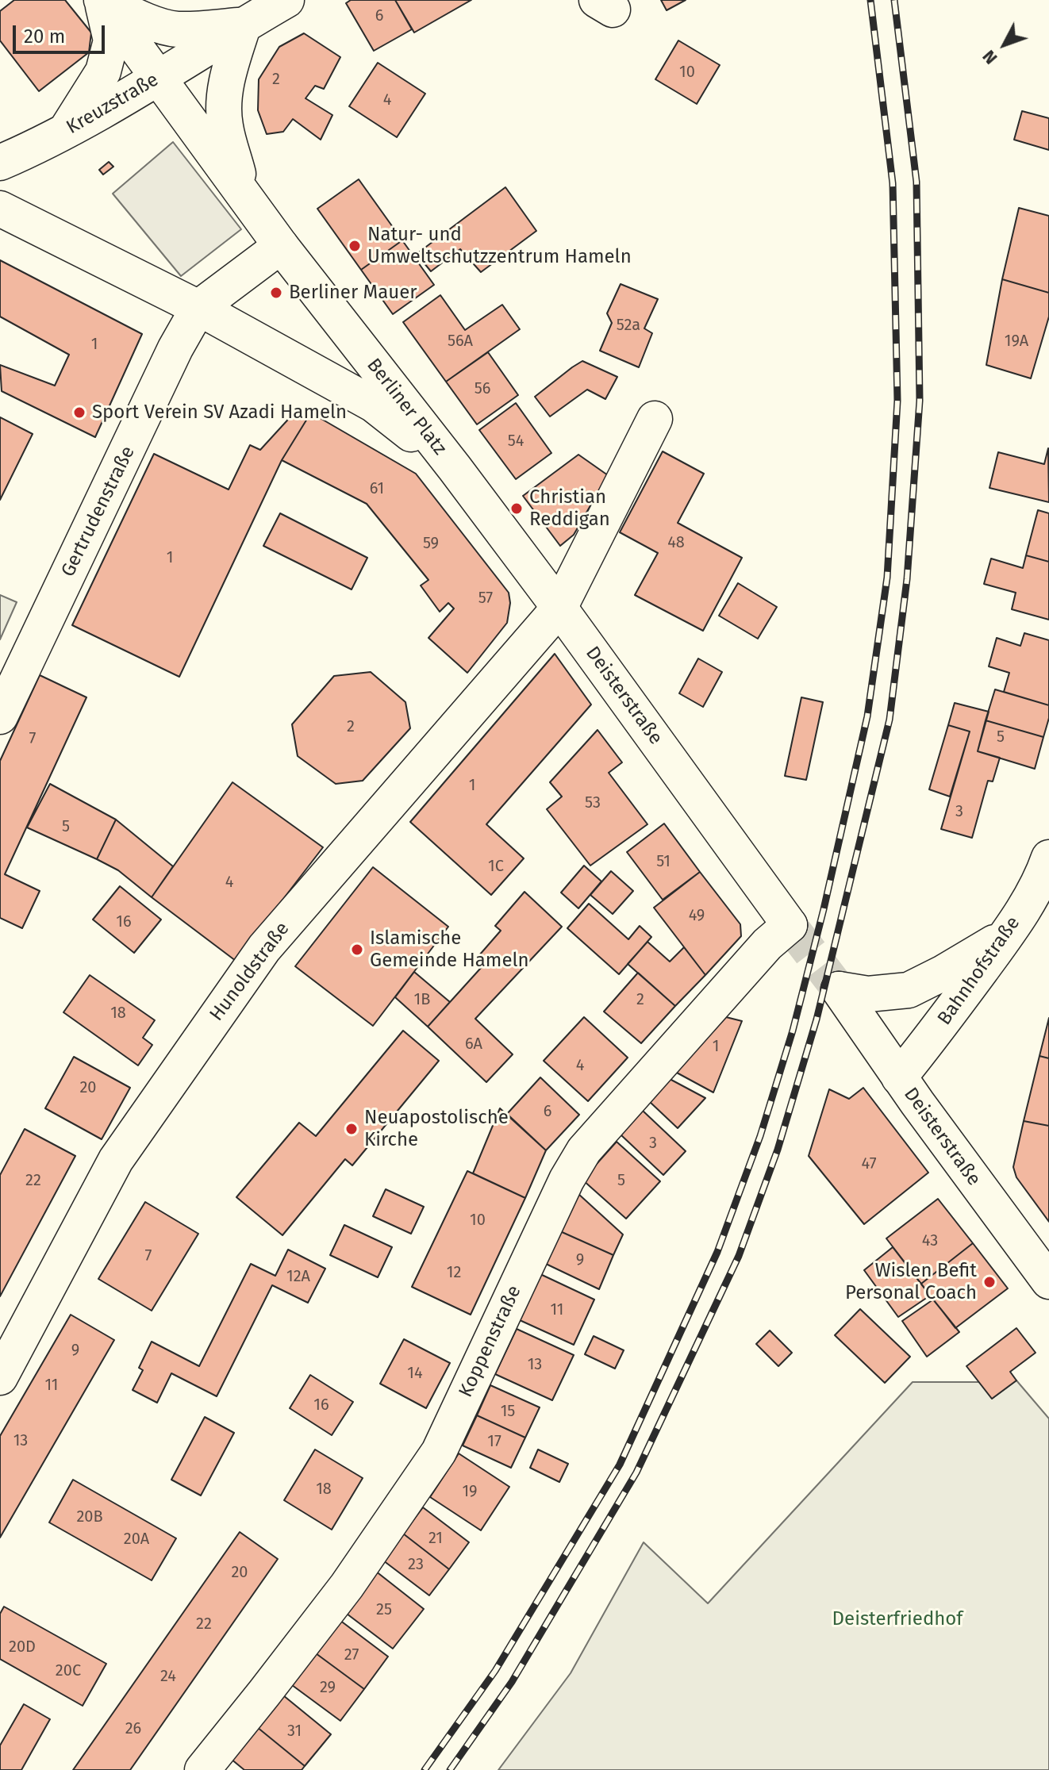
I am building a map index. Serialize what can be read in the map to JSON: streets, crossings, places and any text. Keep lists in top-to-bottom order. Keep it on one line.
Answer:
{"streets":{"street":["Kreuzstraße","Berliner Platz","Gertrudenstraße","Deisterstraße","Bahnhofstraße","Hunoldstraße","Koppenstraße"]},"crossings":[["Kreuzstraße","Berliner Platz"],["Berliner Platz","Gertrudenstraße"],["Berliner Platz","Deisterstraße"],["Deisterstraße","Bahnhofstraße"],["Deisterstraße","Hunoldstraße"],["Deisterstraße","Koppenstraße"]],"parks":["Deisterfriedhof"],"places":["Natur- und Umweltschutzzentrum Hameln","Berliner Mauer","Sport Verein SV Azadi Hameln","Christian Reddigan","Islamische Gemeinde Hameln","Neuapostolische Kirche","Wislen Befit Personal Coach"],"house_numbers":["6","10","2","4","52a","56A","19A","1","56","54","61","48","59","1","57","2","5","7","1","53","3","5","51","1C","4","49","16","1B","2","18","6A","1","4","20","6","3","47","22","5","10","43","7","9","12","12A","11","9","13","14","11","16","15","13","17","18","19","20B","21","20A","23","20","25","22","20D","27","20C","24","29","26","31"],"scale_bar":"20 m","north":"bottom left"}
